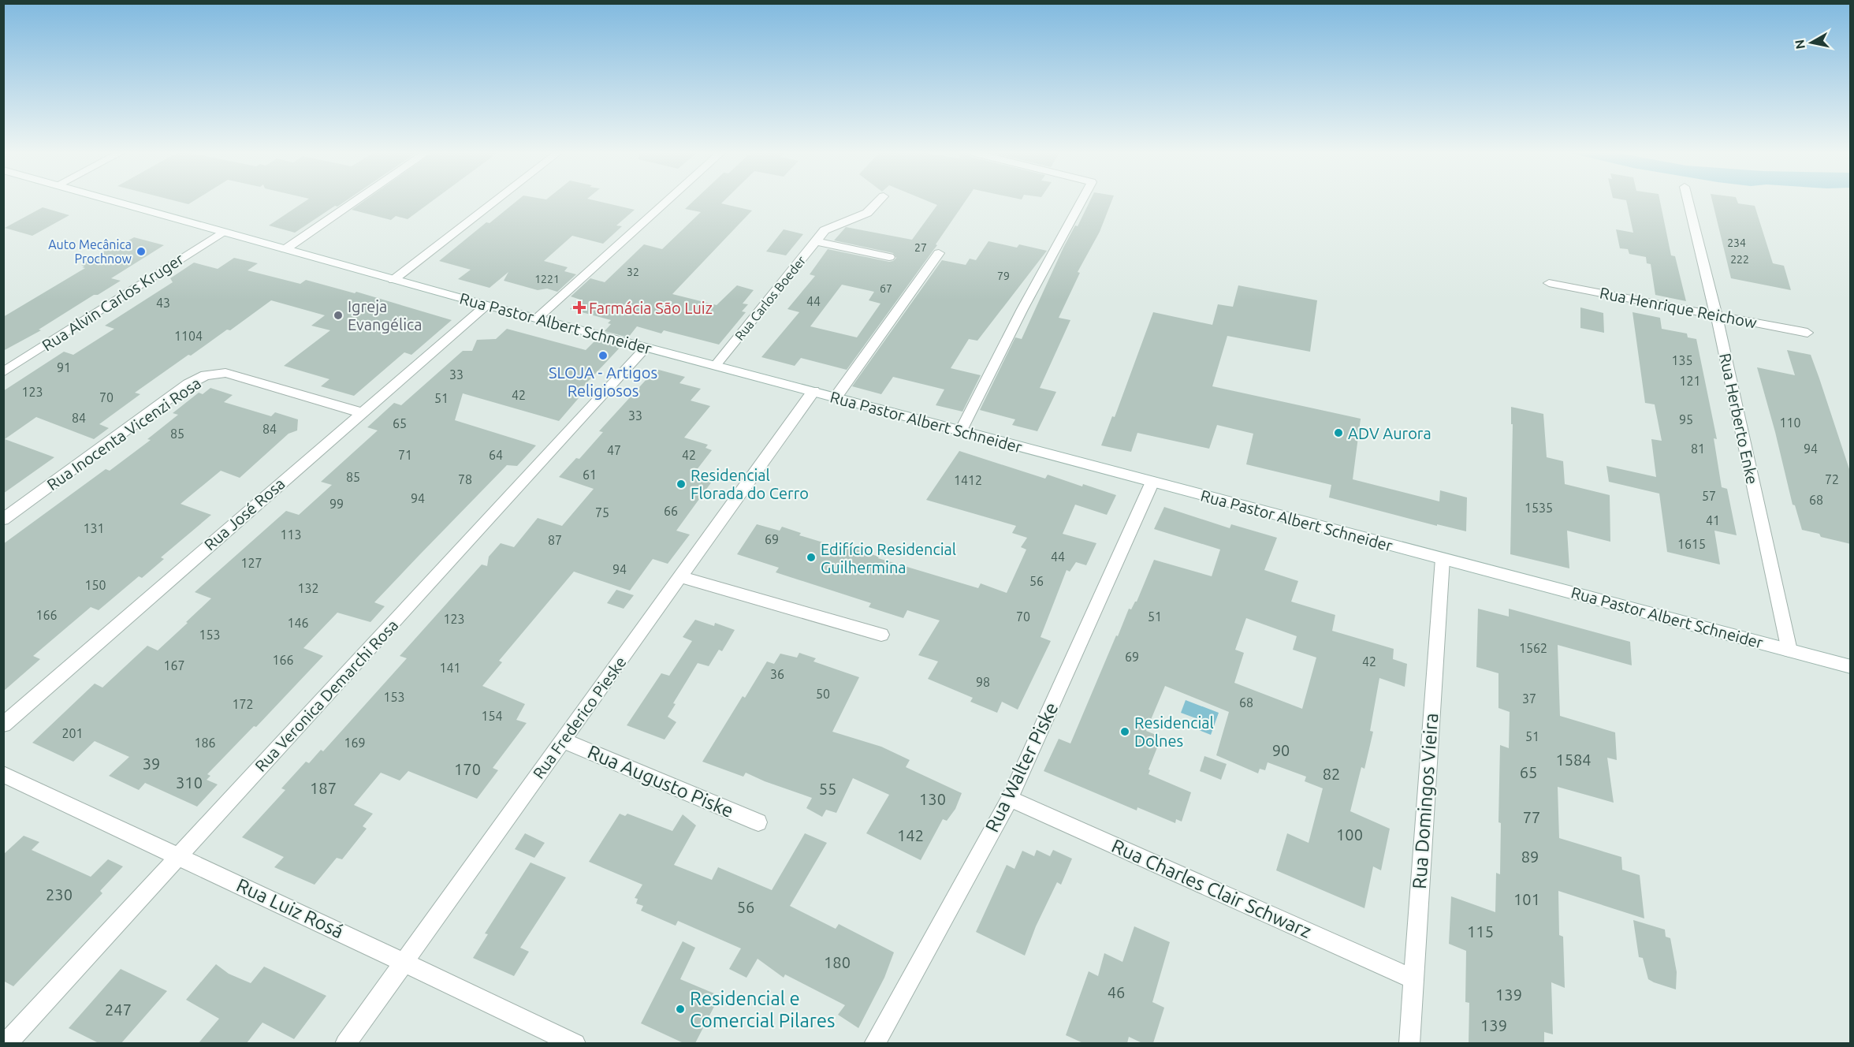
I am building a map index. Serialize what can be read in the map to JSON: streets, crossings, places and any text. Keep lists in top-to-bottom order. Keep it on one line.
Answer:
{"streets":{"street":["Rua Carlos Boeder","Rua Alvin Carlos Kruger","Rua Henrique Reichow","Rua Pastor Albert Schneider","Rua Herberto Enke","Rua Inocenta Vicenzi Rosa","Rua José Rosa","Rua Veronica Demarchi Rosa","Rua Frederico Pieske","Rua Walter Piske","Rua Augusto Piske","Rua Domingos Vieira","Rua Charles Clair Schwarz","Rua Luiz Rosá"]},"crossings":[["Rua Carlos Boeder","Rua Pastor Albert Schneider"],["Rua Alvin Carlos Kruger","Rua Pastor Albert Schneider"],["Rua Henrique Reichow","Rua Herberto Enke"],["Rua Pastor Albert Schneider","Rua Herberto Enke"],["Rua Pastor Albert Schneider","Rua José Rosa"],["Rua Pastor Albert Schneider","Rua Veronica Demarchi Rosa"],["Rua Pastor Albert Schneider","Rua Frederico Pieske"],["Rua Pastor Albert Schneider","Rua Walter Piske"],["Rua Pastor Albert Schneider","Rua Domingos Vieira"],["Rua Inocenta Vicenzi Rosa","Rua José Rosa"],["Rua Veronica Demarchi Rosa","Rua Luiz Rosá"],["Rua Frederico Pieske","Rua Augusto Piske"],["Rua Frederico Pieske","Rua Luiz Rosá"],["Rua Walter Piske","Rua Charles Clair Schwarz"],["Rua Domingos Vieira","Rua Charles Clair Schwarz"]],"places":{"other":["Auto Mecânica Prochnow","Igreja Evangélica","SLOJA - Artigos Religiosos","ADV Aurora","Residencial Florada do Cerro","Edifício Residencial Guilhermina","Residencial Dolnes","Residencial e Comercial Pilares"],"health":["Farmácia São Luiz"]},"house_numbers":["234","27","222","32","79","1221","67","44","43","1104","135","91","33","121","123","42","70","51","33","84","95","110","65","84","85","81","94","47","71","64","42","61","85","78","72","1412","57","94","68","99","1535","66","75","41","131","113","69","87","1615","44","127","94","56","150","132","166","70","51","123","146","153","1562","69","166","42","167","141","36","98","50","153","37","68","172","154","201","51","186","169","90","1584","39","170","65","82","310","187","55","130","77","100","142","89","230","101","56","115","180","46","139","247","139"],"north":"left"}
